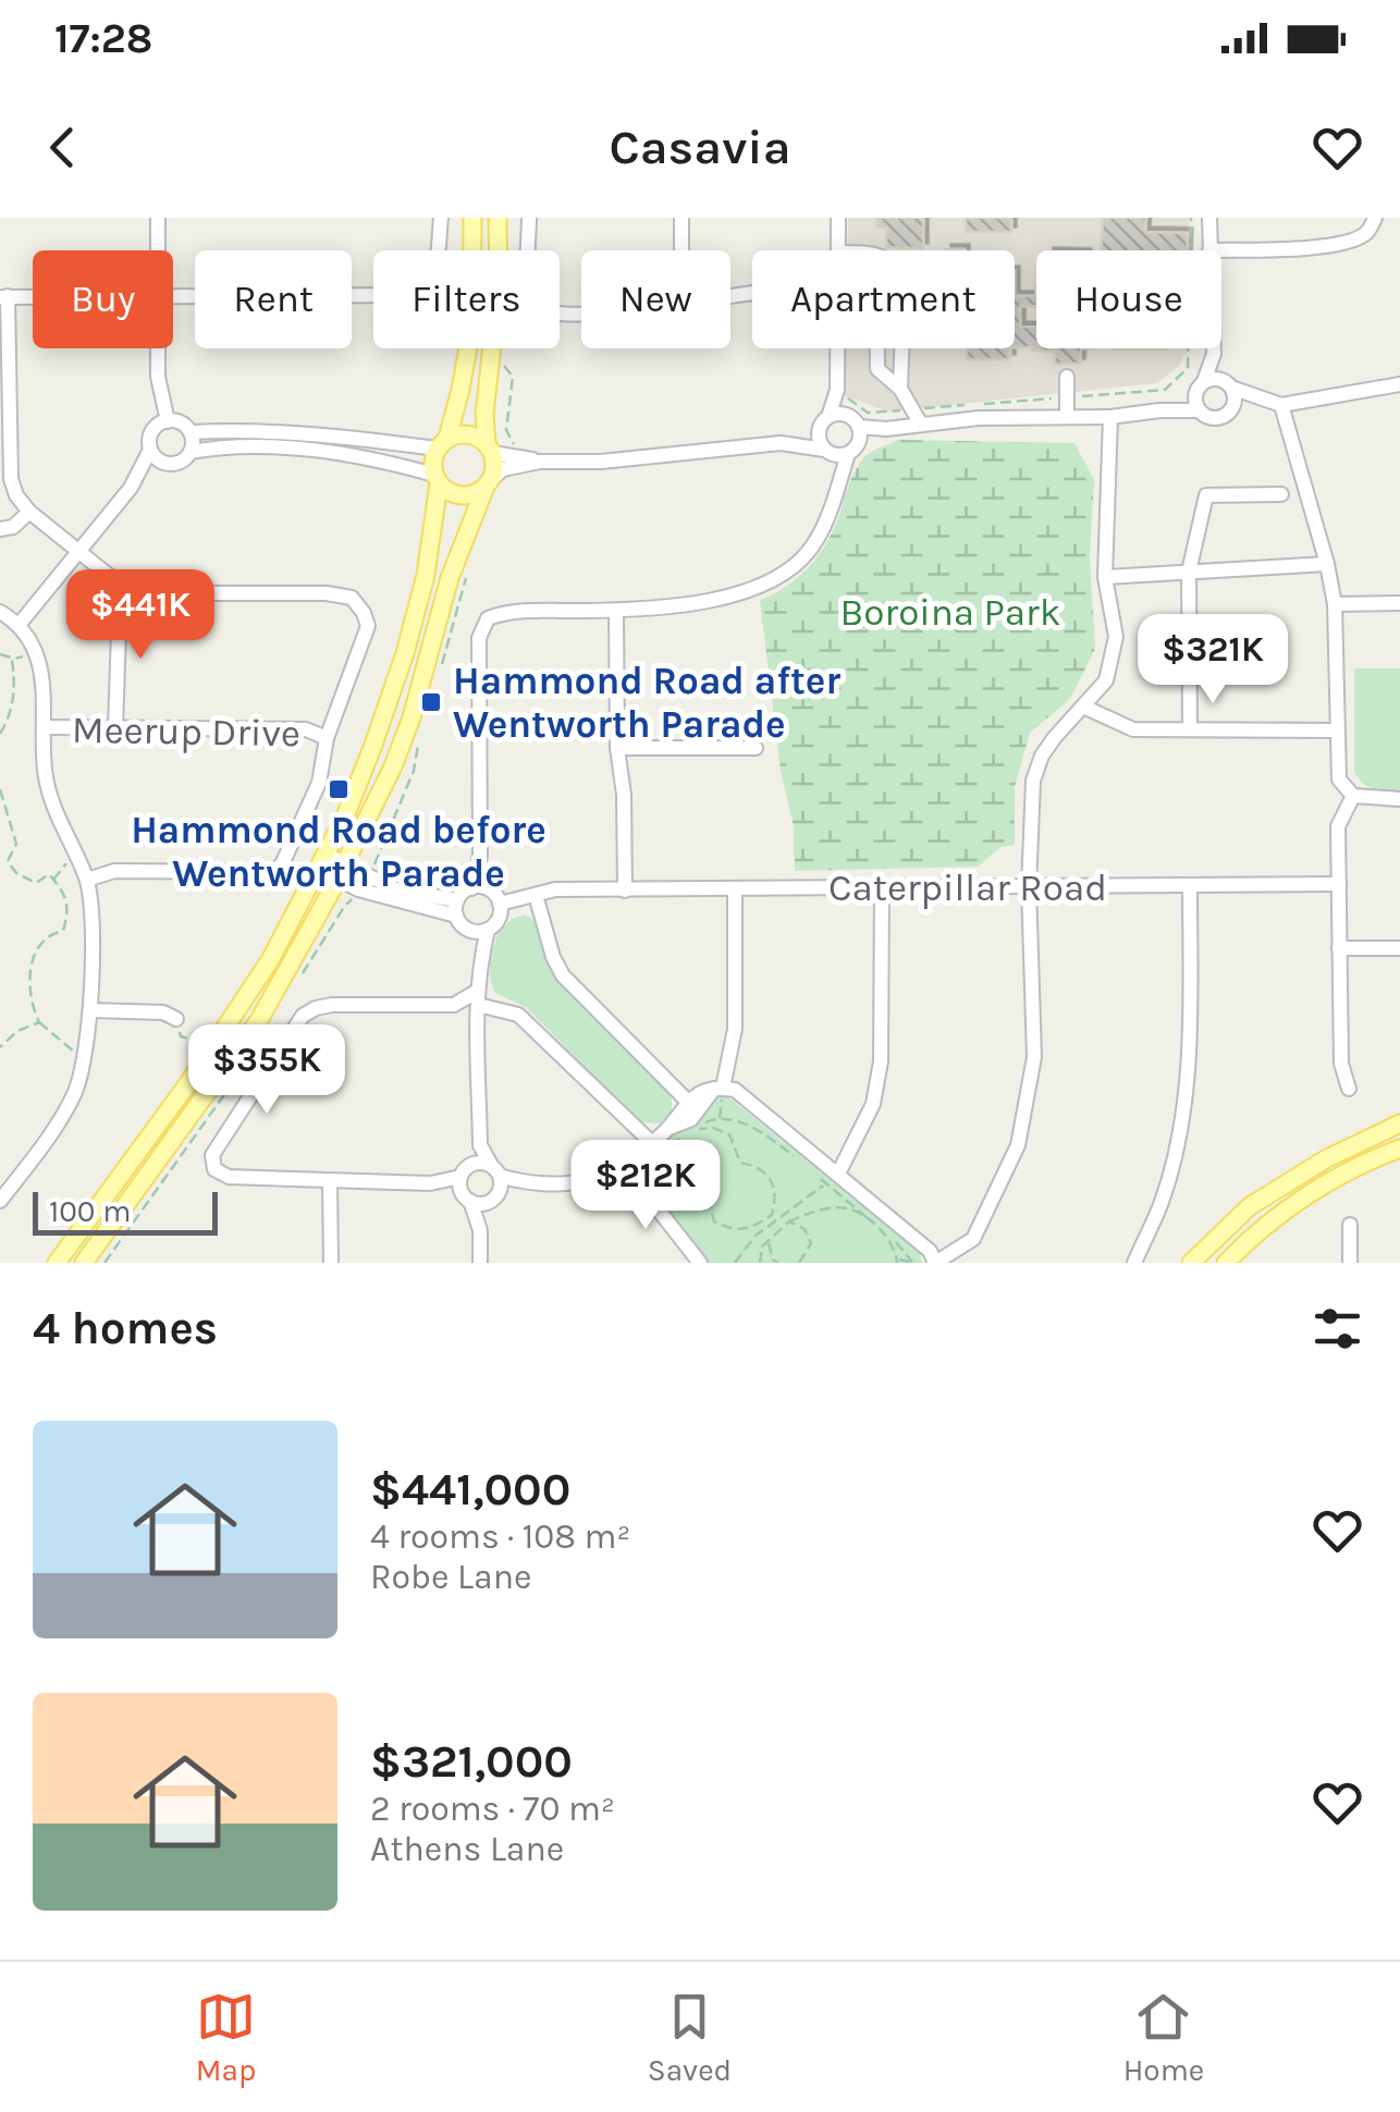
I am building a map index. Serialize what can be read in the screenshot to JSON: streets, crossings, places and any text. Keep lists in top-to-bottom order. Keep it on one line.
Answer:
{"streets":{"street":["Meerup Drive","Caterpillar Road"]},"parks":["Boroina Park"],"places":{"transit":["Hammond Road after Wentworth Parade","Hammond Road before Wentworth Parade"]},"scale_bar":"100 m","page":{"status":"17:28","header":"Casavia","chip":["Buy","Rent","Filters","New","Apartment","House"],"price":["$441K","$321K","$355K","$212K"],"scale":"100 m","heading":"4 homes","list":[{"name":"$441,000","note":"4 rooms · 108 m² · Robe Lane"},{"name":"$321,000","note":"2 rooms · 70 m² · Athens Lane"}],"tabs":["Map","Saved","Home"]}}
